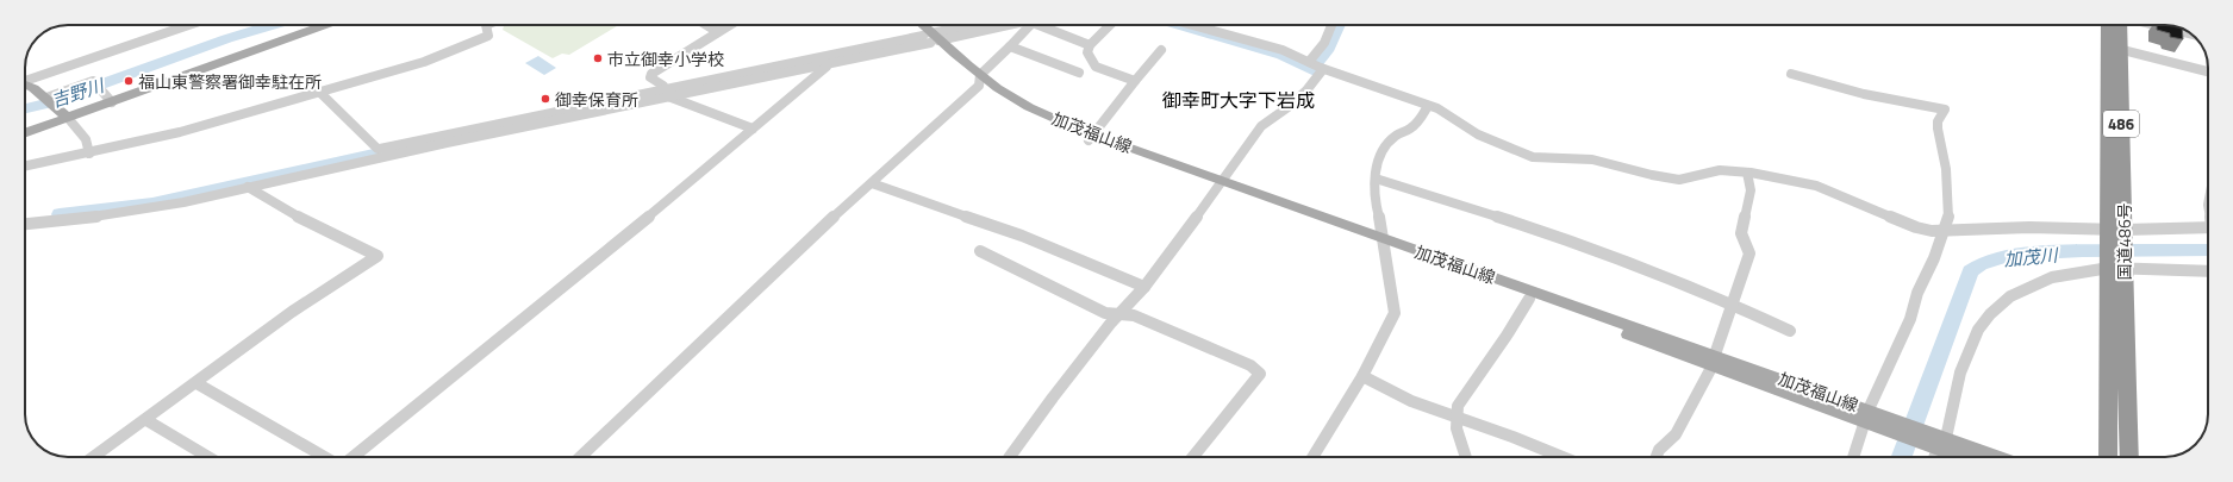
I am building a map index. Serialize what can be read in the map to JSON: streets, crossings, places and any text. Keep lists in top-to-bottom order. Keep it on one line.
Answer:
{"streets":{"highway":["486","国道486号"],"main road":["加茂福山線"]},"districts":["御幸町大字下岩成"],"water":["吉野川","加茂川"],"places":["市立御幸小学校","福山東警察署御幸駐在所","御幸保育所"]}
